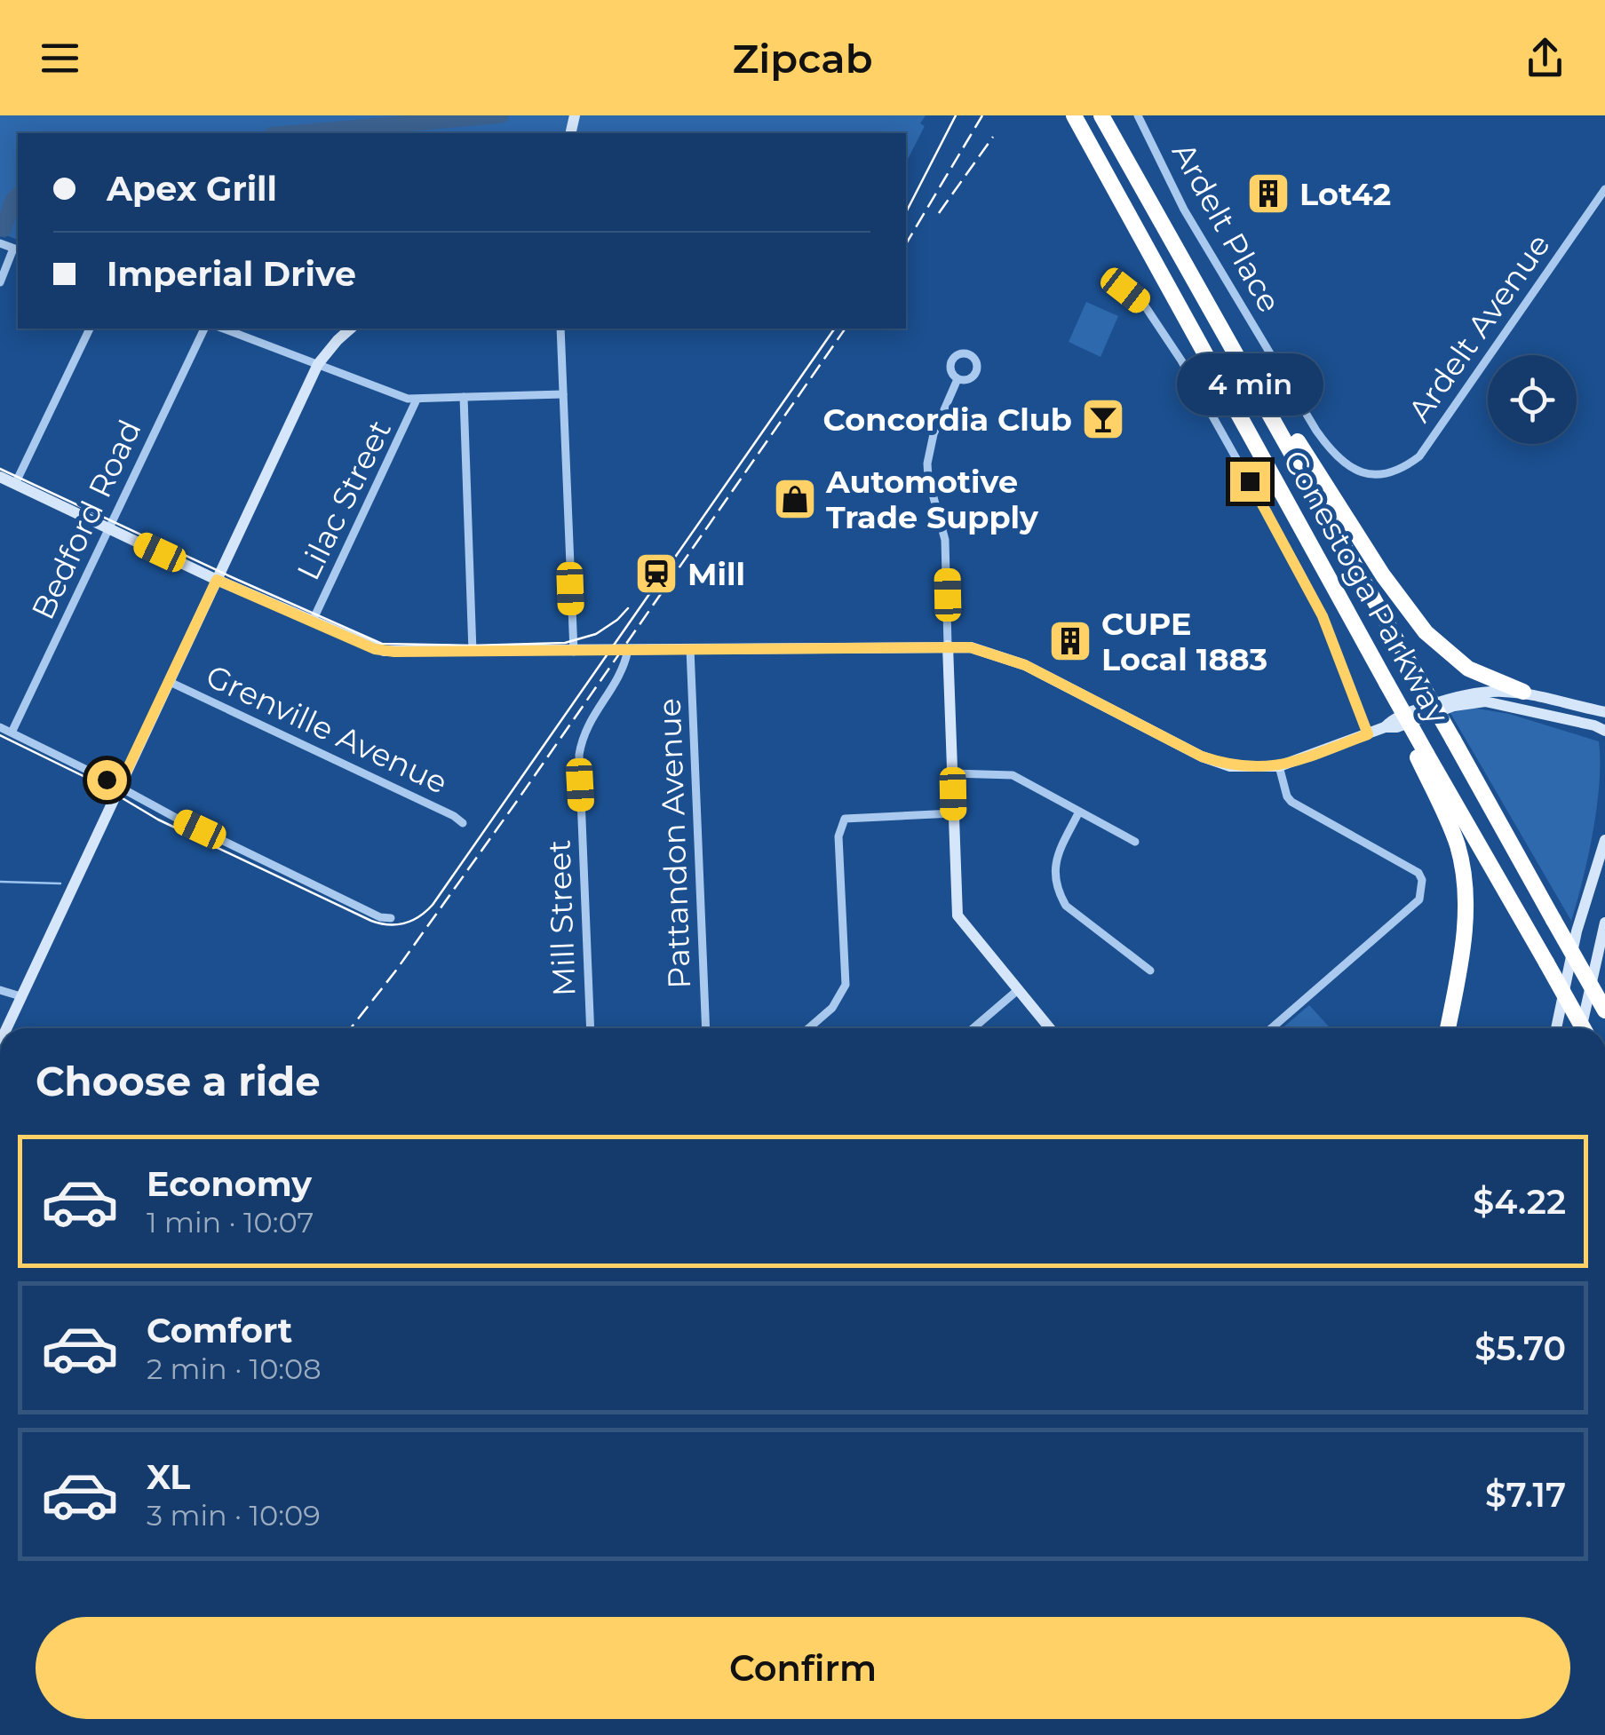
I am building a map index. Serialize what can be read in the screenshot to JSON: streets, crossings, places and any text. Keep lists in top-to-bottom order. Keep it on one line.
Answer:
{"streets":{"highway":["Conestoga Parkway"],"street":["Ardelt Place","Ardelt Avenue","Lilac Street","Bedford Road","Grenville Avenue","Pattandon Avenue","Mill Street"]},"crossings":[["Ardelt Place","Ardelt Avenue"]],"places":{"building":["Lot42","CUPE Local 1883"],"bar":["Concordia Club"],"shop":["Automotive Trade Supply"],"station":["Mill"]},"page":{"header":"Zipcab","banner":["Apex Grill","Imperial Drive"],"bubble":"4 min","heading":"Choose a ride","list":[{"name":"Economy","note":"1 min · 10:07","value":"$4.22"},{"name":"Comfort","note":"2 min · 10:08","value":"$5.70"},{"name":"XL","note":"3 min · 10:09","value":"$7.17"}],"buttons":"Confirm"}}
